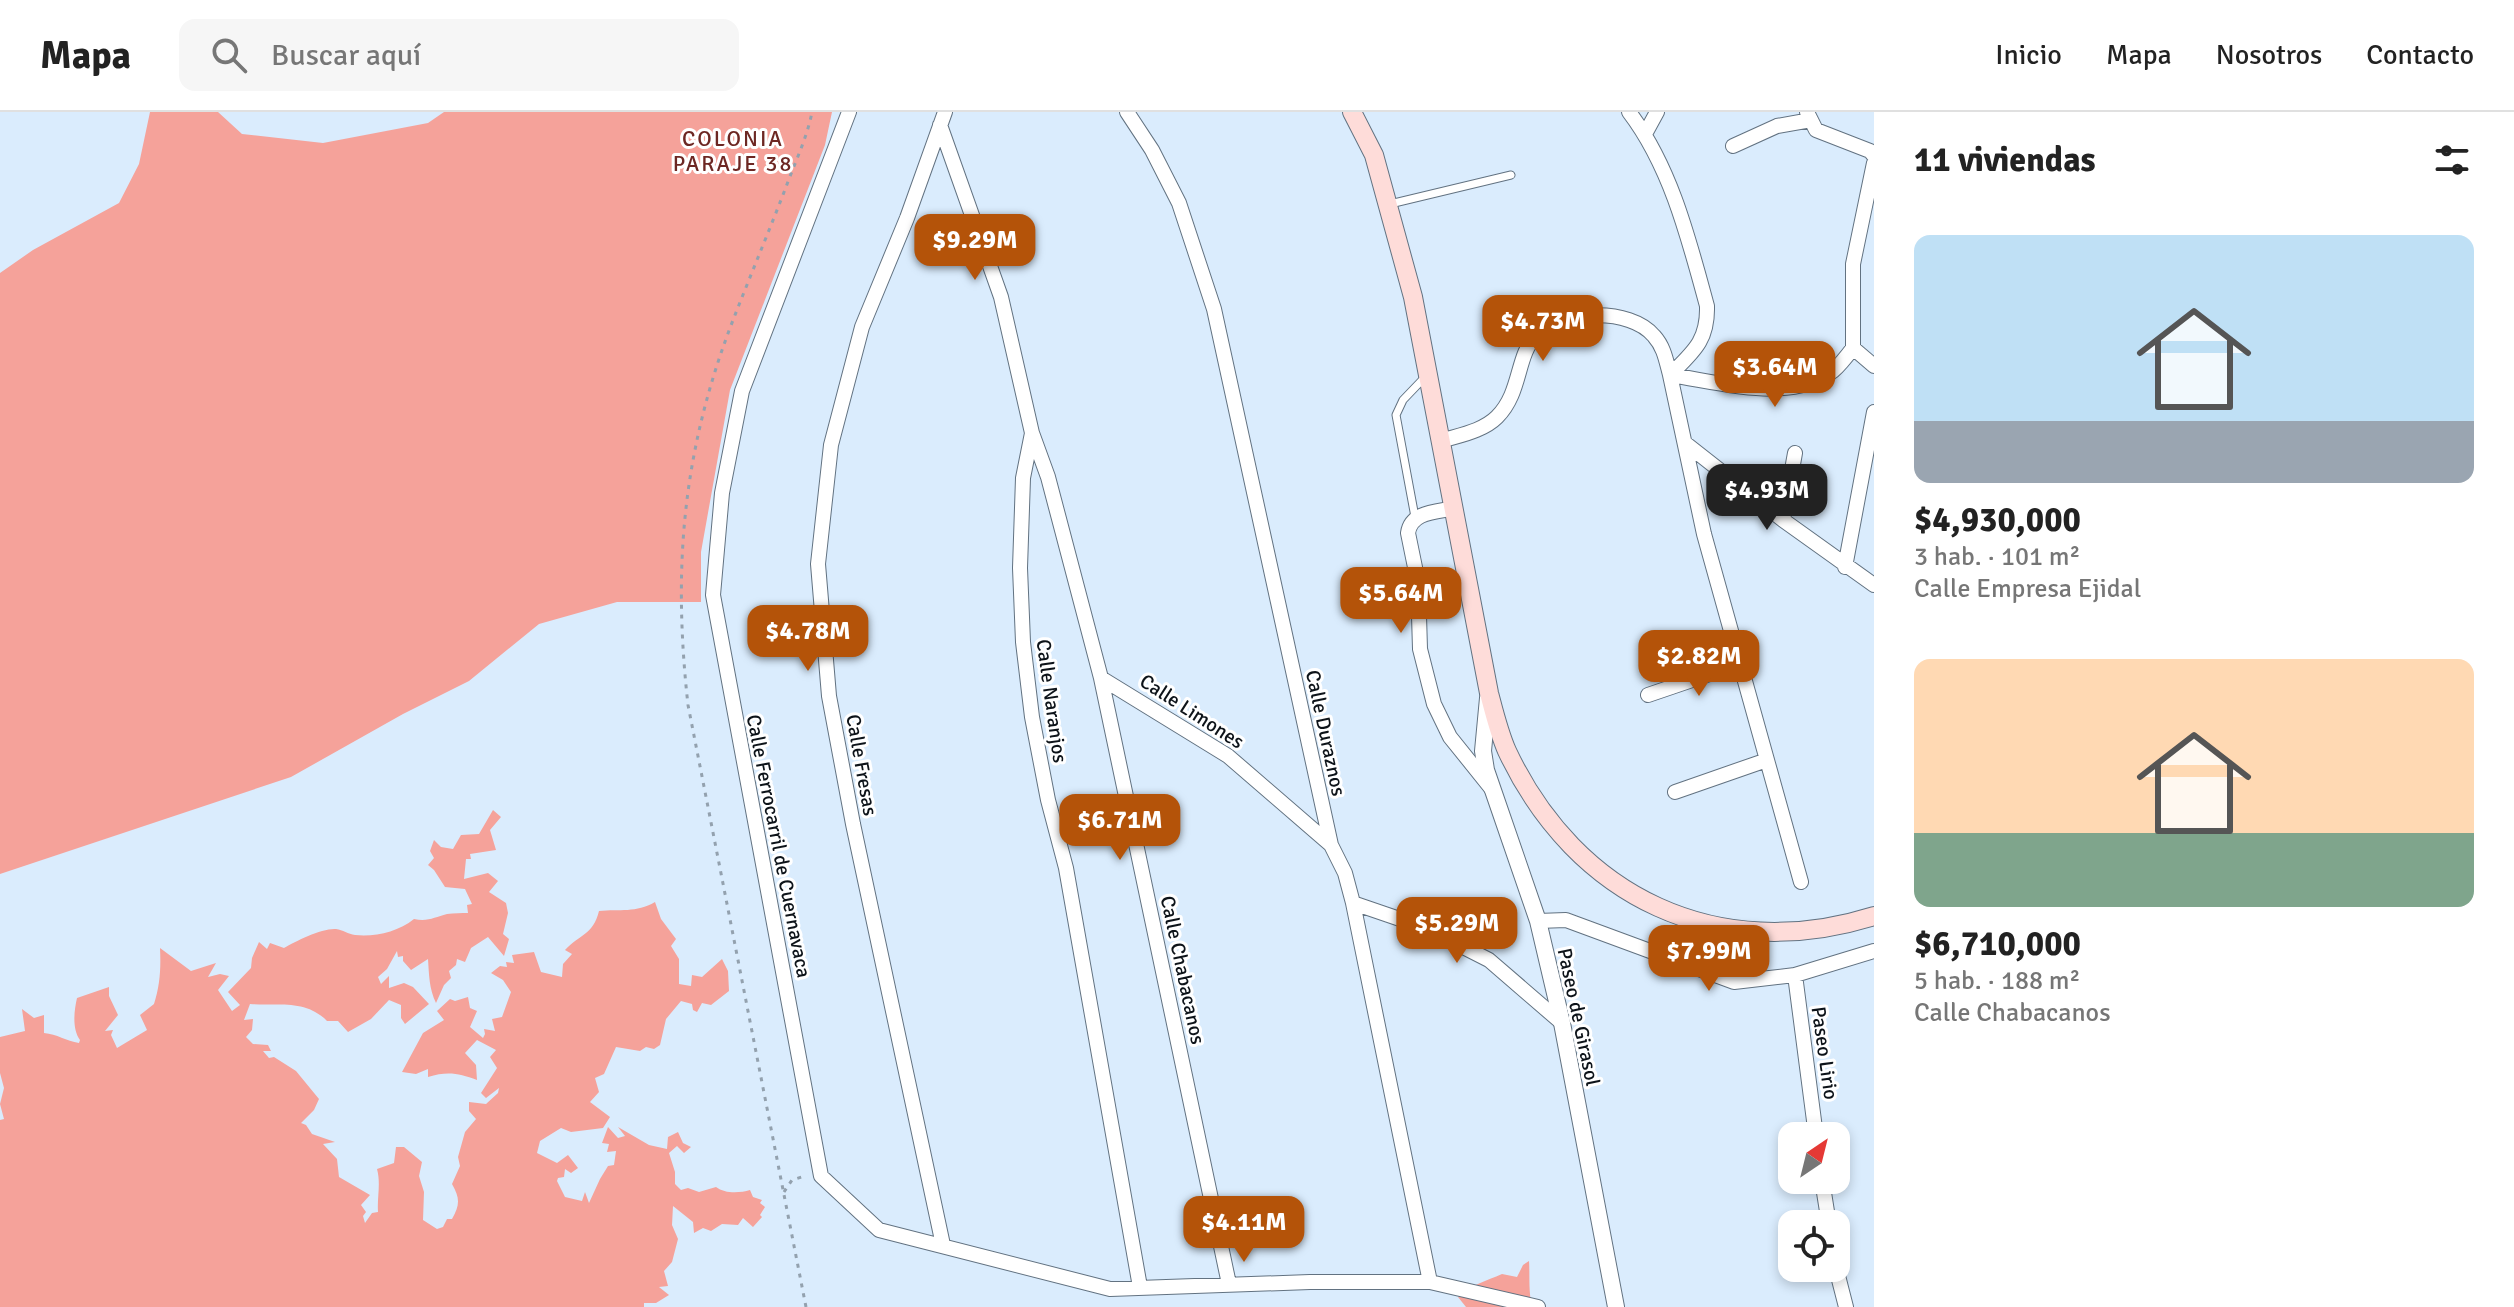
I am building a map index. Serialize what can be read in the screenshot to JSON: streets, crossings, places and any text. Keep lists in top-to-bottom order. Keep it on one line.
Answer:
{"streets":{"street":["Calle Naranjos","Calle Limones","Calle Duraznos","Calle Fresas","Calle Ferrocarril de Cuernavaca","Calle Chabacanos","Paseo de Girasol","Paseo Lirio"]},"crossings":[["Calle Naranjos","Calle Fresas"],["Calle Naranjos","Calle Chabacanos"],["Calle Limones","Calle Duraznos"],["Calle Limones","Calle Chabacanos"]],"districts":["COLONIA PARAJE 38"],"north":"top right","page":{"header":"Mapa","search":"Buscar aquí","nav":["Inicio","Mapa","Nosotros","Contacto"],"heading":"11 viviendas","list":[{"name":"$4,930,000","note":"3 hab. · 101 m² · Calle Empresa Ejidal"},{"name":"$6,710,000","note":"5 hab. · 188 m² · Calle Chabacanos"}],"price":["$9.29M","$4.73M","$3.64M","$4.93M","$5.64M","$4.78M","$2.82M","$6.71M","$5.29M","$7.99M","$4.11M"]}}
